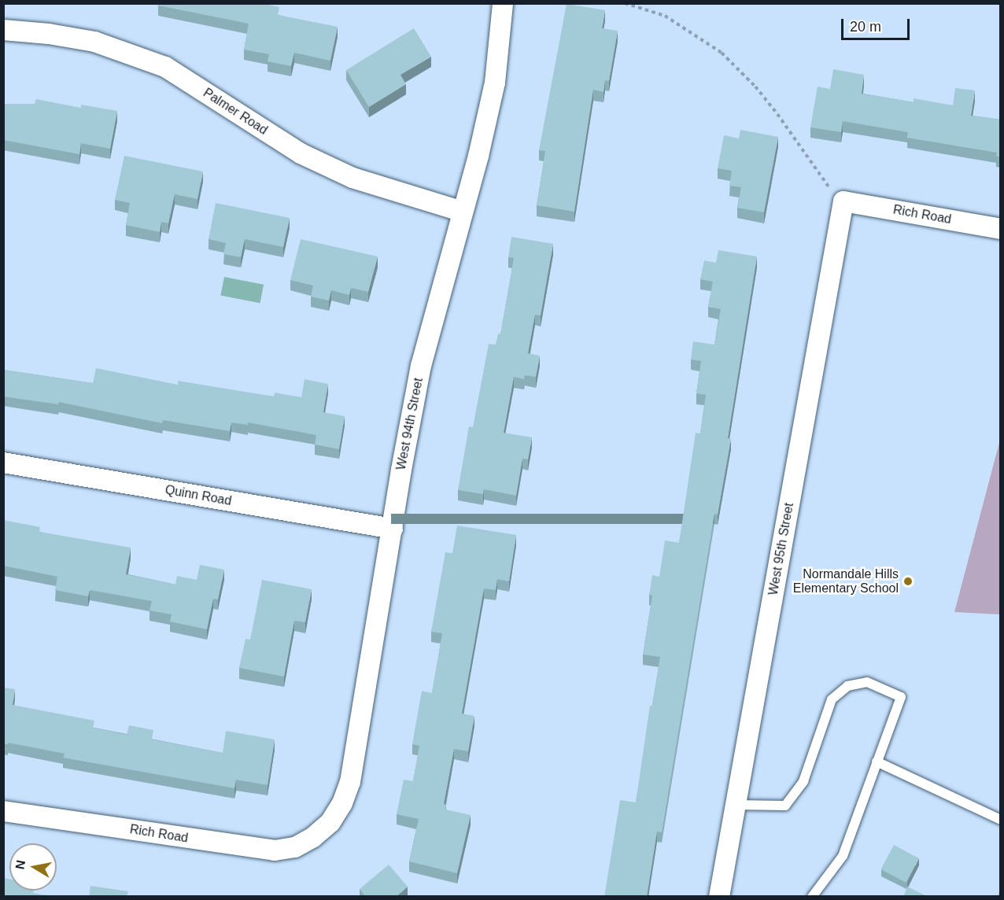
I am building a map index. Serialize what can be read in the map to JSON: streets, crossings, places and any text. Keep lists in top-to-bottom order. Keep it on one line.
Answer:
{"streets":{"street":["Palmer Road","Rich Road","West 94th Street","Quinn Road","West 95th Street"]},"crossings":[["Palmer Road","West 94th Street"],["Rich Road","West 94th Street"],["Rich Road","West 95th Street"],["West 94th Street","Quinn Road"]],"places":["Normandale Hills Elementary School"],"scale_bar":"20 m","north":"left"}
